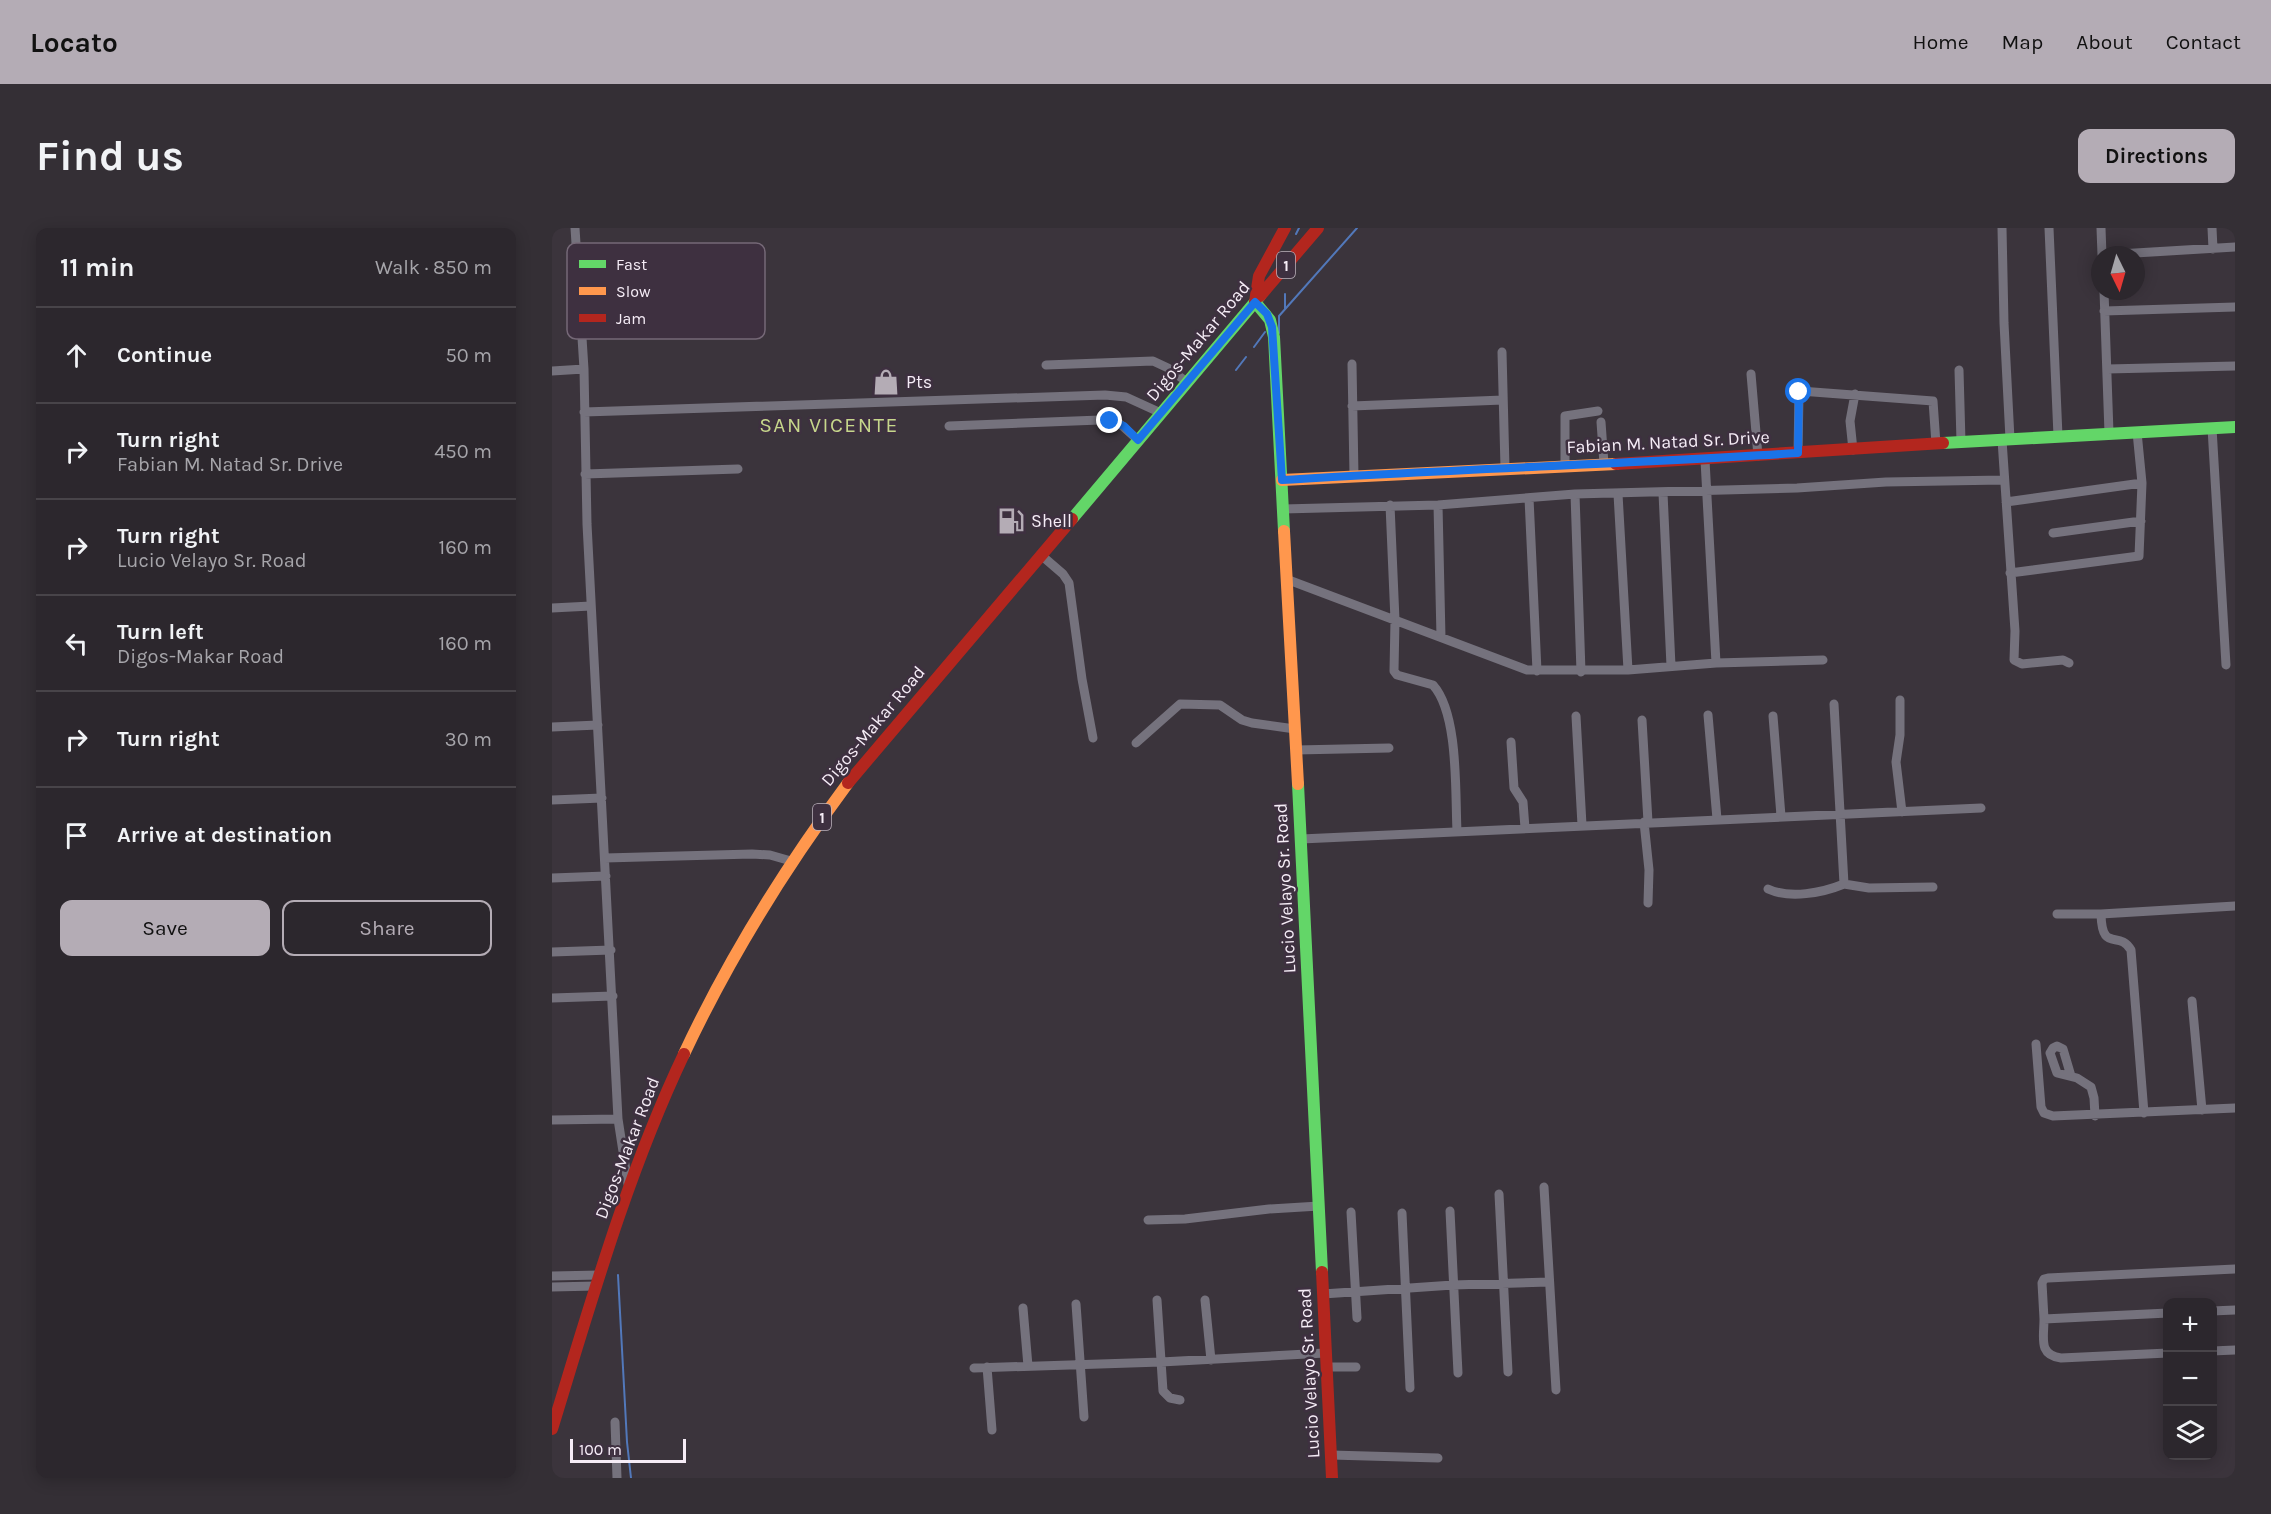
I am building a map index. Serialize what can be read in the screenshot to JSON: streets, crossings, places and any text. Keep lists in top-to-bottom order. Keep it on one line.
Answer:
{"streets":{"main road":["1","Digos-Makar Road","Fabian M. Natad Sr. Drive","Lucio Velayo Sr. Road"]},"crossings":[["Digos-Makar Road","Lucio Velayo Sr. Road"],["Fabian M. Natad Sr. Drive","Lucio Velayo Sr. Road"]],"districts":["SAN VICENTE"],"places":{"shop":["Pts"],"fuel station":["Shell"]},"legend":["Fast","Slow","Jam"],"scale_bar":"100 m","north":"bottom","page":{"header":"Locato","nav":["Home","Map","About","Contact"],"buttons":["Directions",["Save","Share"]],"title":"Find us","heading":["11 min","Walk · 850 m"],"list":[["Continue","50 m"],["Turn right","Fabian M. Natad Sr. Drive","450 m"],["Turn right","Lucio Velayo Sr. Road","160 m"],["Turn left","Digos-Makar Road","160 m"],["Turn right","30 m"],"Arrive at destination"],"map_buttons":["+","−"],"scale":"100 m"}}
